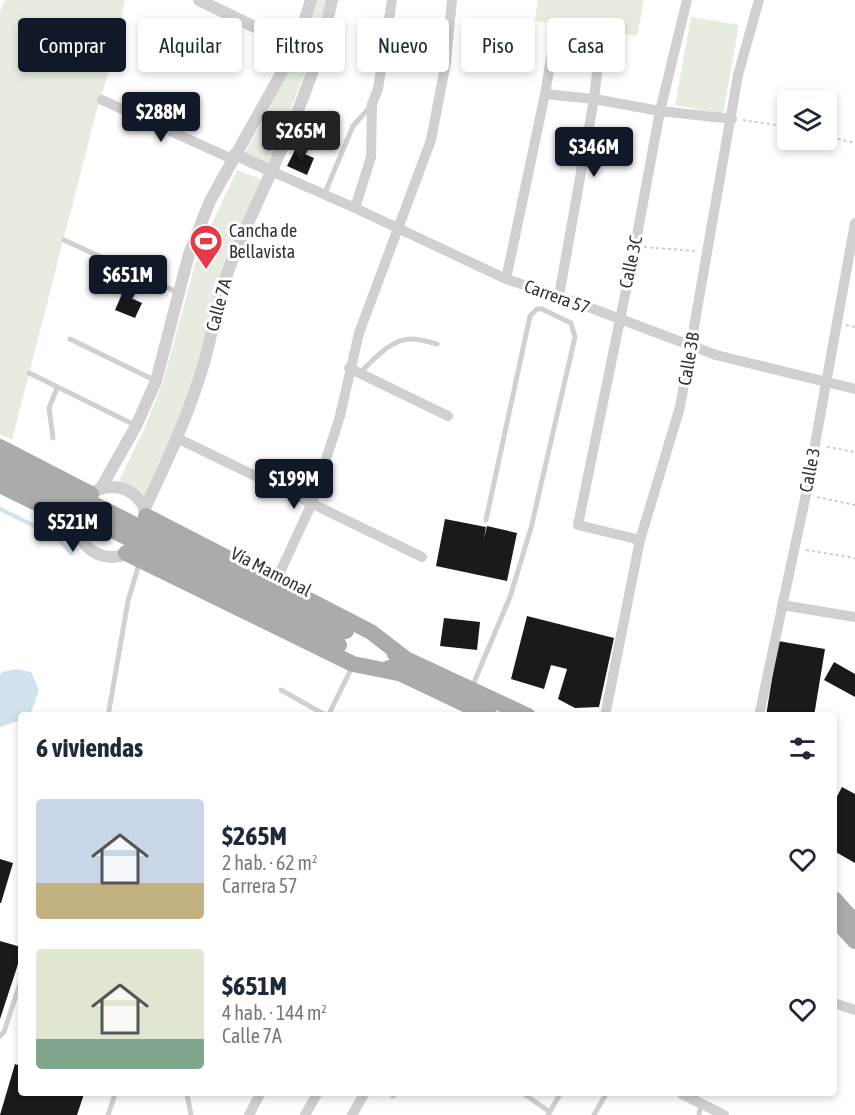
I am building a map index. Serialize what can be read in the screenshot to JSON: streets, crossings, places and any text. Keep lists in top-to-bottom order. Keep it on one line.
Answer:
{"streets":{"main road":["Vía Mamonal"],"street":["Calle 3C","Carrera 57","Calle 7A","Calle 3B","Calle 3"]},"crossings":[["Calle 3C","Carrera 57"],["Calle 3C","Calle 3B"],["Carrera 57","Calle 7A"],["Carrera 57","Calle 3B"],["Carrera 57","Calle 3"]],"places":{"sports":["Cancha de Bellavista"]},"page":{"chip":["Comprar","Alquilar","Filtros","Nuevo","Piso","Casa"],"price":["$288M","$265M","$346M","$651M","$199M","$521M"],"heading":"6 viviendas","list":[{"name":"$265M","note":"2 hab. · 62 m² · Carrera 57"},{"name":"$651M","note":"4 hab. · 144 m² · Calle 7A"}]}}
